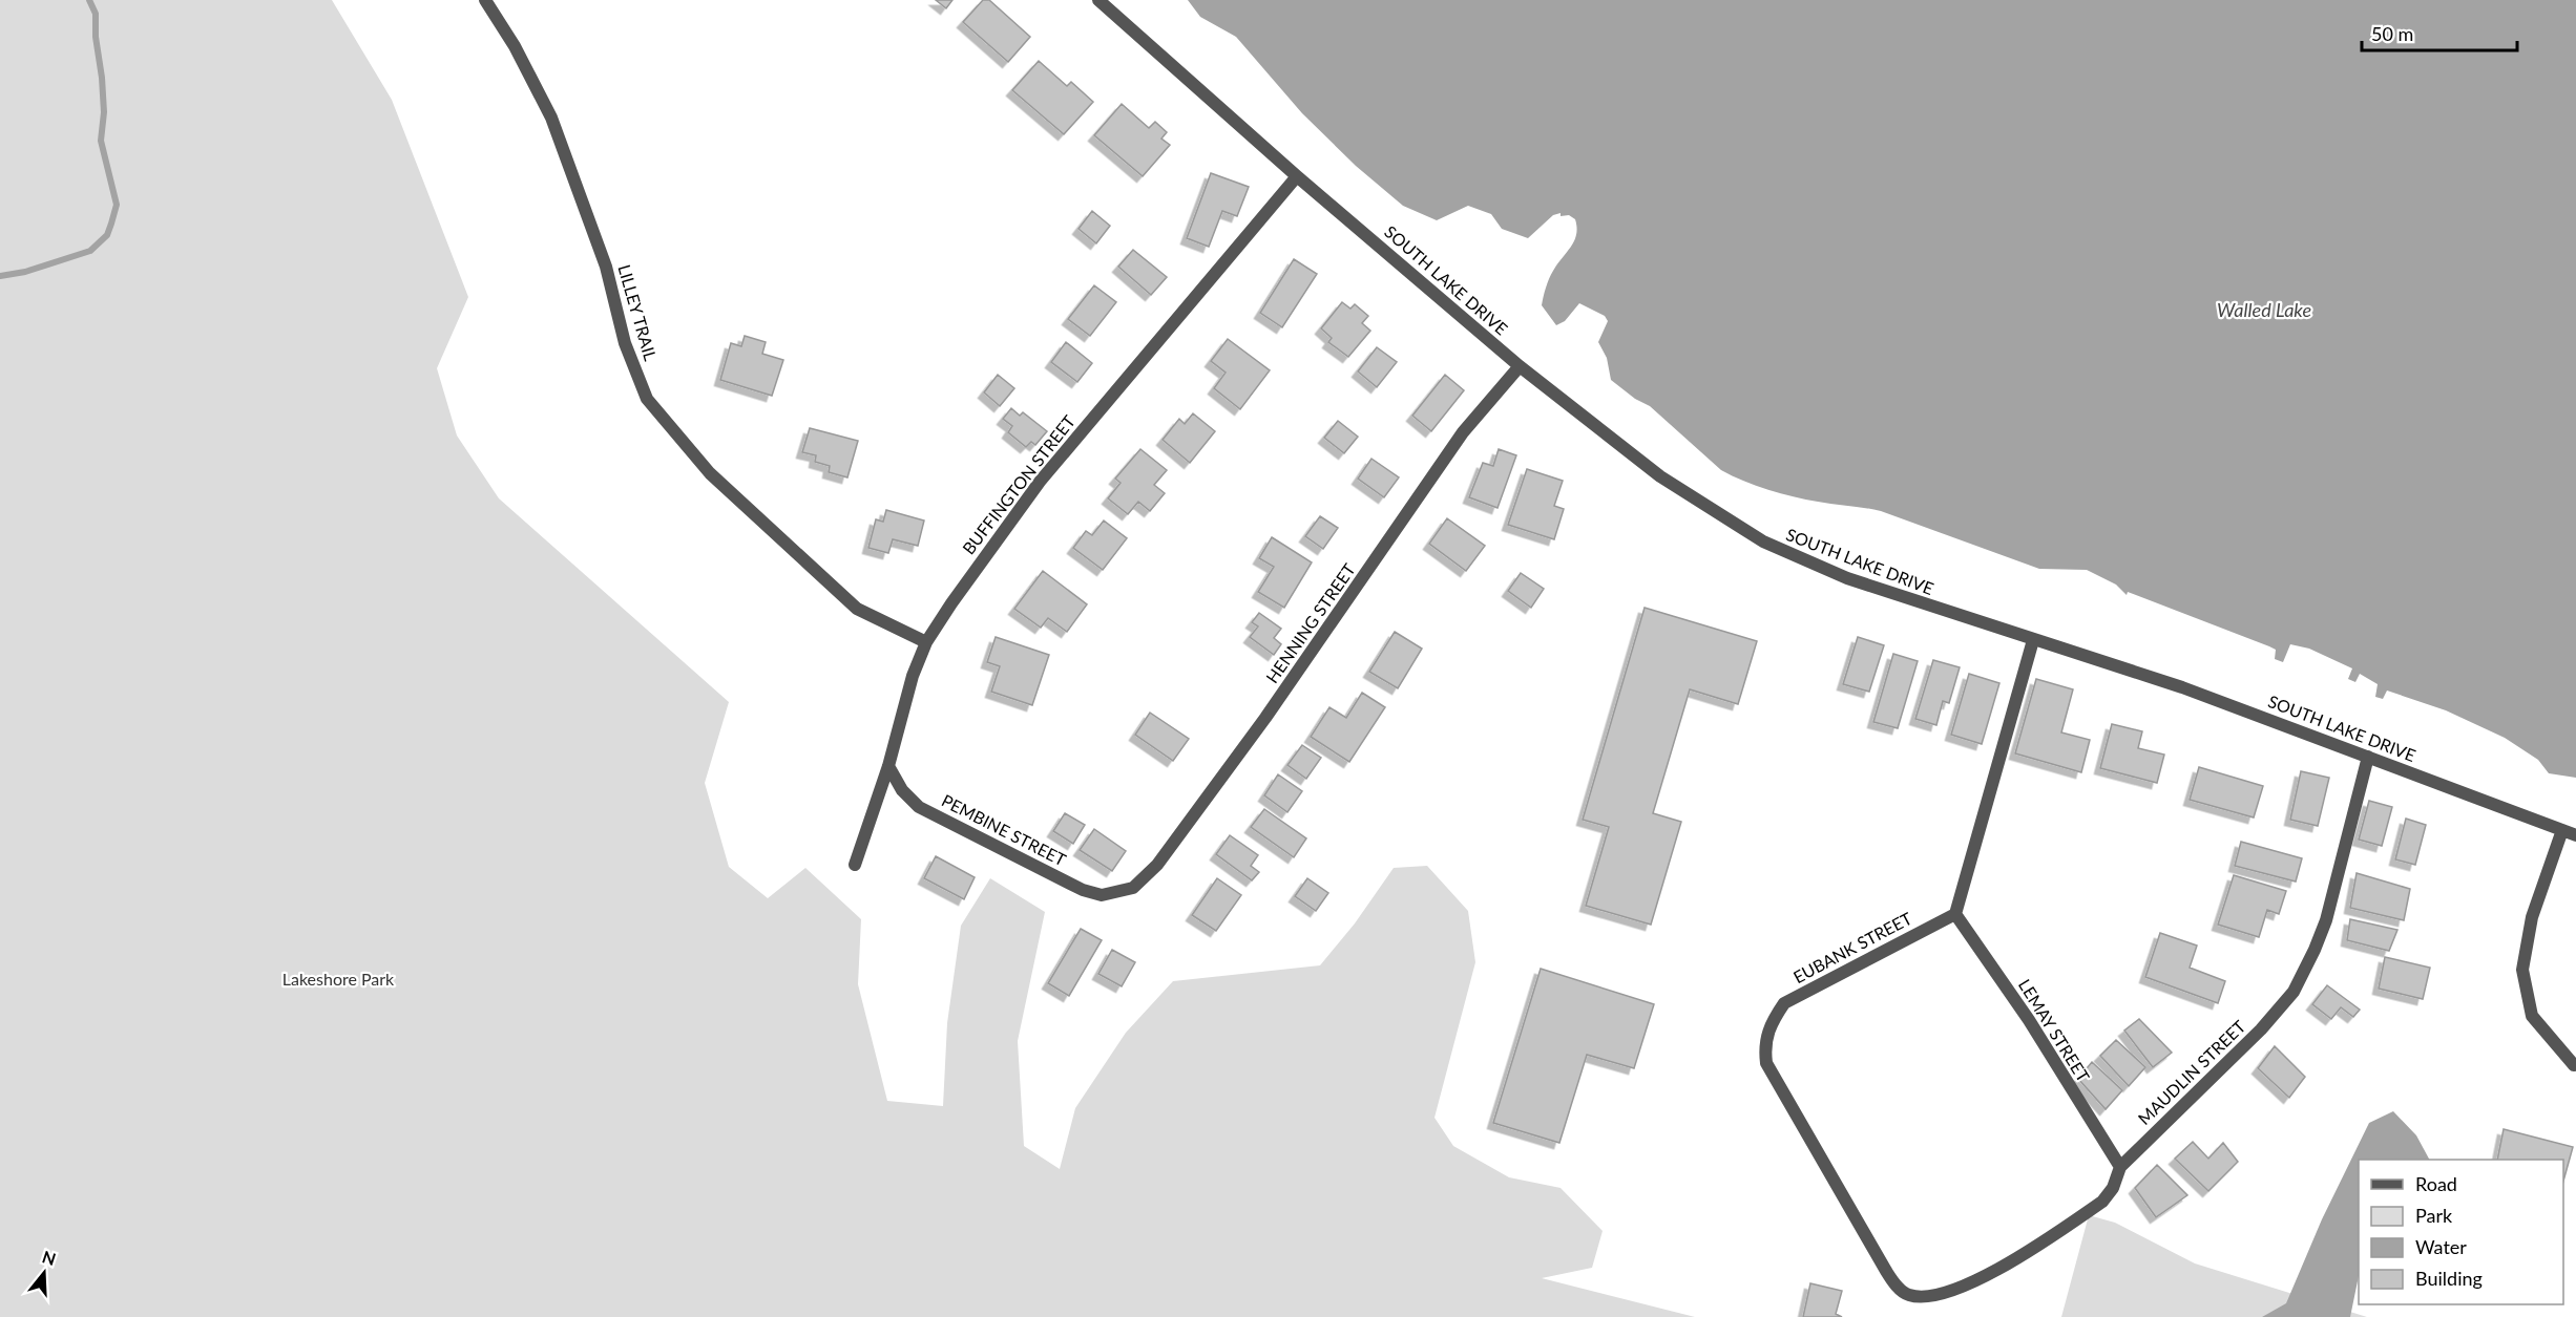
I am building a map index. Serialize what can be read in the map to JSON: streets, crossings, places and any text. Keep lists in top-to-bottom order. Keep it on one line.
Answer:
{"streets":{"street":["SOUTH LAKE DRIVE","LILLEY TRAIL","BUFFINGTON STREET","HENNING STREET","PEMBINE STREET","EUBANK STREET","LEMAY STREET","MAUDLIN STREET"]},"crossings":[["SOUTH LAKE DRIVE","BUFFINGTON STREET"],["SOUTH LAKE DRIVE","HENNING STREET"],["SOUTH LAKE DRIVE","MAUDLIN STREET"],["LILLEY TRAIL","BUFFINGTON STREET"],["BUFFINGTON STREET","PEMBINE STREET"],["HENNING STREET","PEMBINE STREET"],["EUBANK STREET","LEMAY STREET"],["EUBANK STREET","MAUDLIN STREET"],["LEMAY STREET","MAUDLIN STREET"]],"water":["Walled Lake"],"parks":["Lakeshore Park"],"legend":["Road","Park","Water","Building"],"scale_bar":"50 m","north":"top"}
